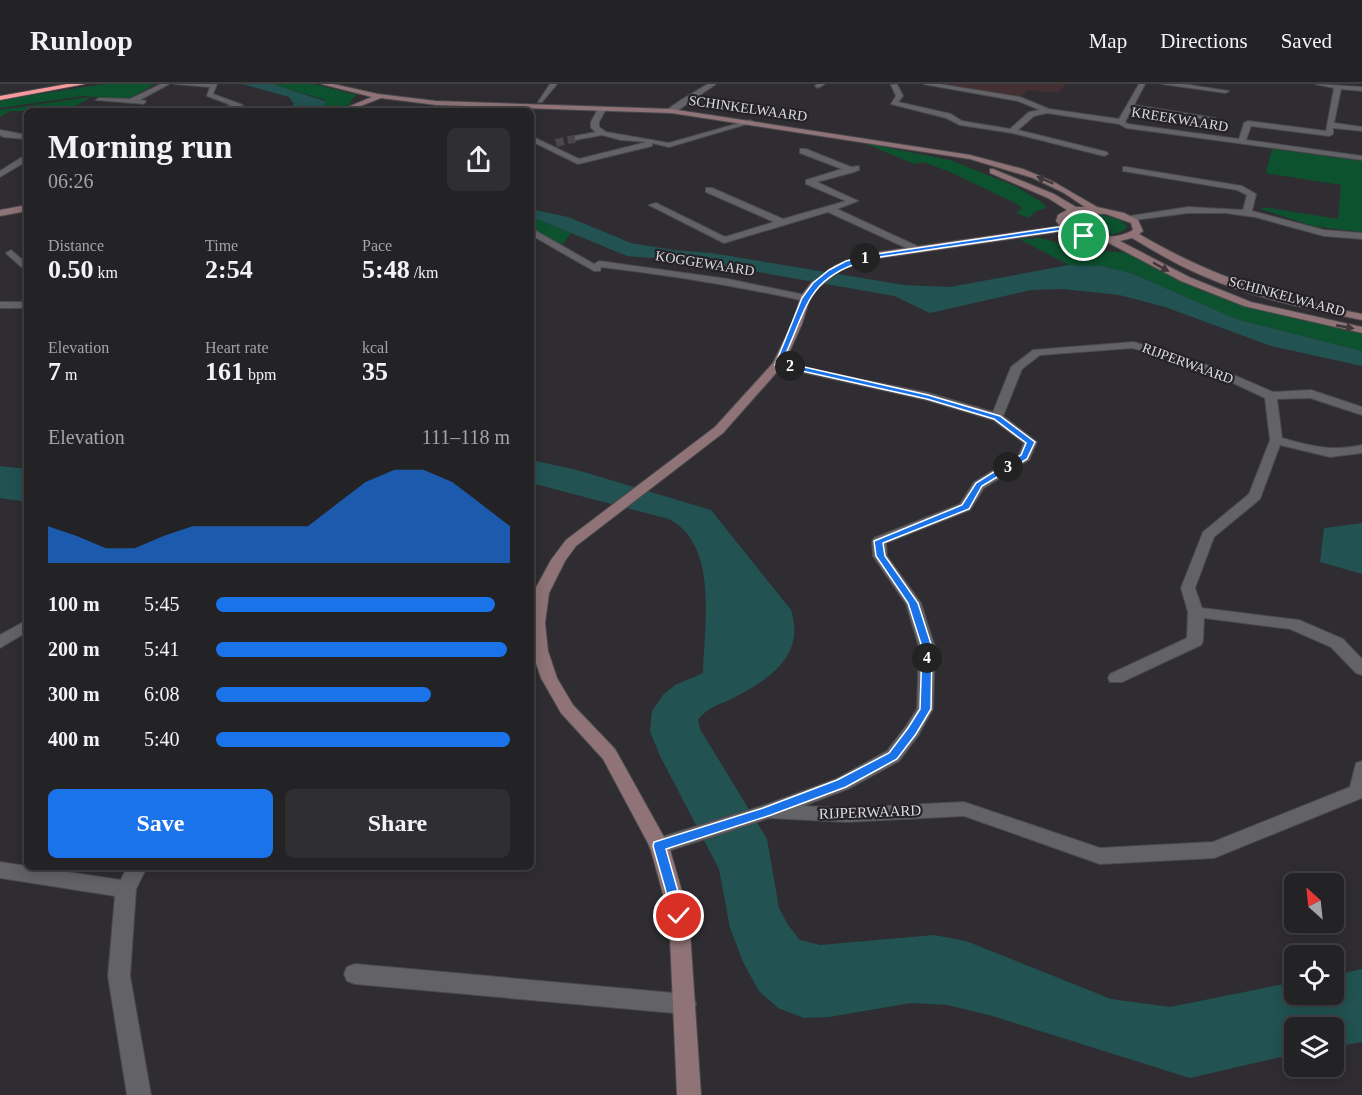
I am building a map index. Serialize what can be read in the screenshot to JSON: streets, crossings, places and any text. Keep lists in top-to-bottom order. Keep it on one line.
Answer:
{"streets":{"street":["SCHINKELWAARD","KREEKWAARD","KOGGEWAARD","RIJPERWAARD"]},"north":"top left","page":{"header":"Runloop","nav":["Map","Directions","Saved"],"heading":["Morning run","06:26"],"stats":[["Distance","0.50 km"],["Time","2:54"],["Pace","5:48 /km"],["Elevation","7 m"],["Heart rate","161 bpm"],["kcal","35"]],"pins":["1","2","3","4"],"chart":["Elevation","111–118 m"],"list":[{"name":"100 m","note":"5:45"},{"name":"200 m","note":"5:41"},{"name":"300 m","note":"6:08"},{"name":"400 m","note":"5:40"}],"buttons":["Save","Share"]}}
